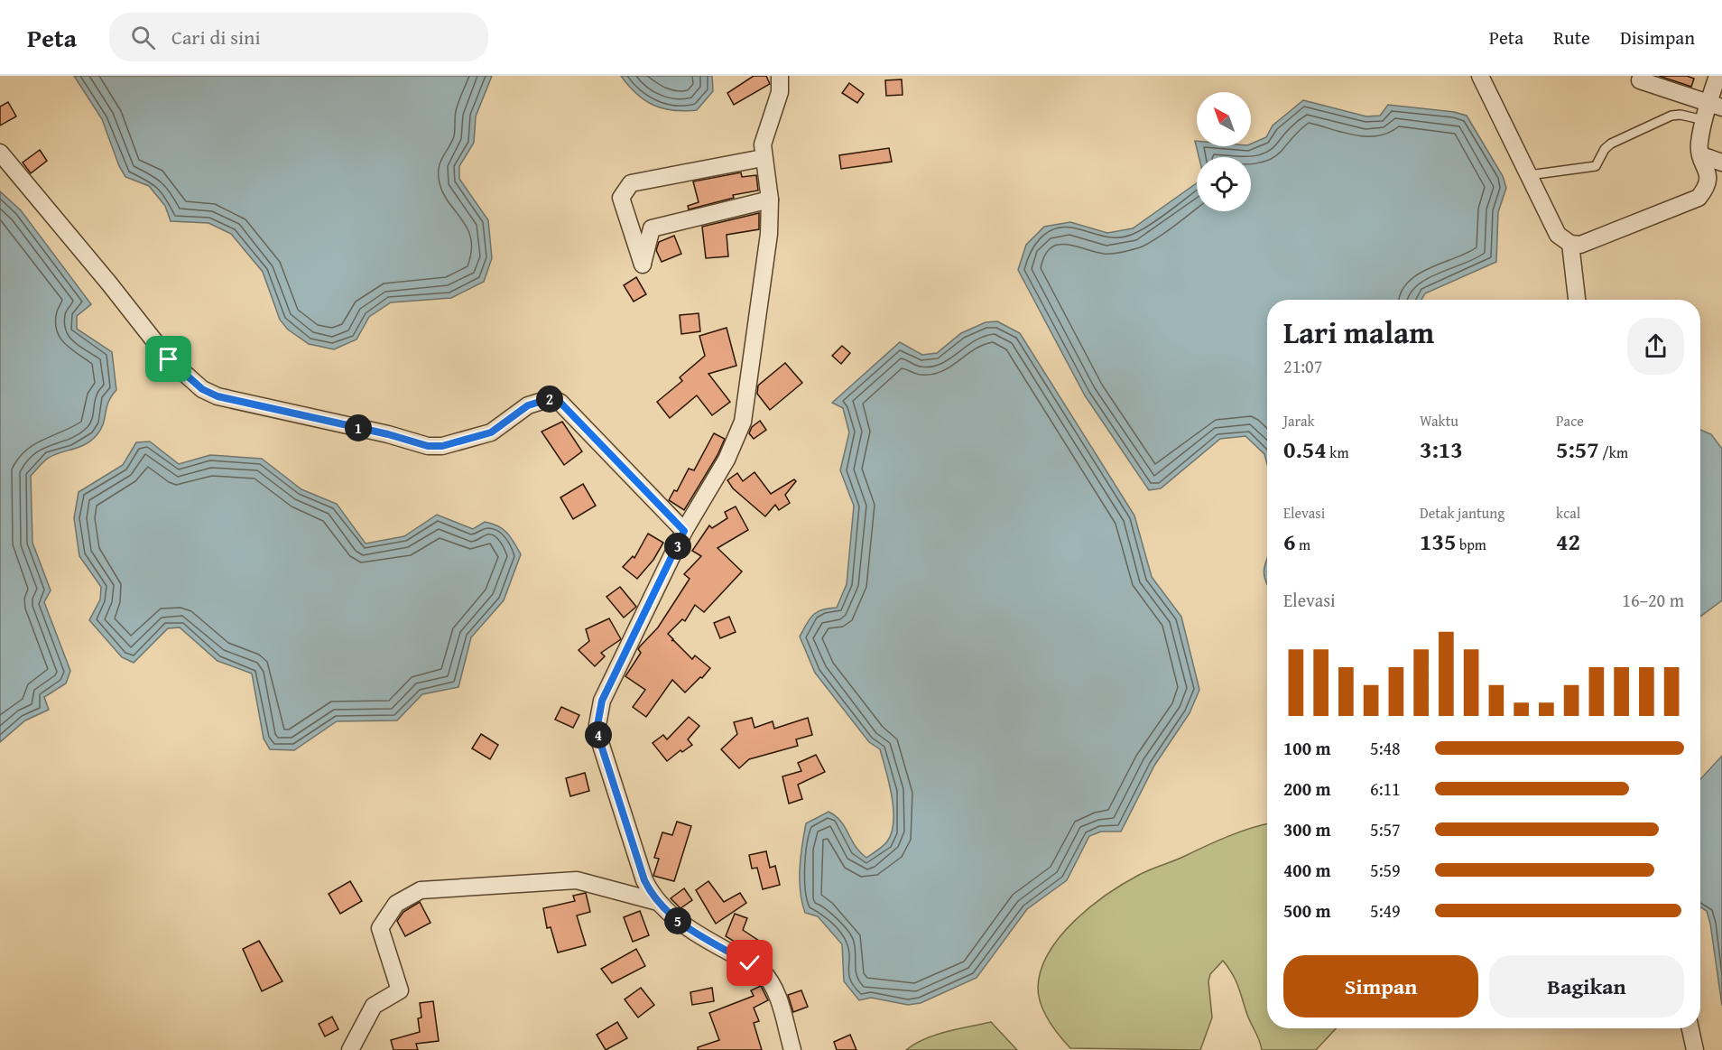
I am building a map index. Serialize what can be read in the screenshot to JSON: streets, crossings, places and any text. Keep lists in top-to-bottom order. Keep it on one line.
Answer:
{"north":"top left","page":{"header":"Peta","search":"Cari di sini","nav":["Peta","Rute","Disimpan"],"heading":["Lari malam","21:07"],"pins":["2","1","3","4","5"],"stats":[["Jarak","0.54 km"],["Waktu","3:13"],["Pace","5:57 /km"],["Elevasi","6 m"],["Detak jantung","135 bpm"],["kcal","42"]],"chart":["Elevasi","16–20 m"],"list":[{"name":"100 m","note":"5:48"},{"name":"200 m","note":"6:11"},{"name":"300 m","note":"5:57"},{"name":"400 m","note":"5:59"},{"name":"500 m","note":"5:49"}],"buttons":["Simpan","Bagikan"]}}
